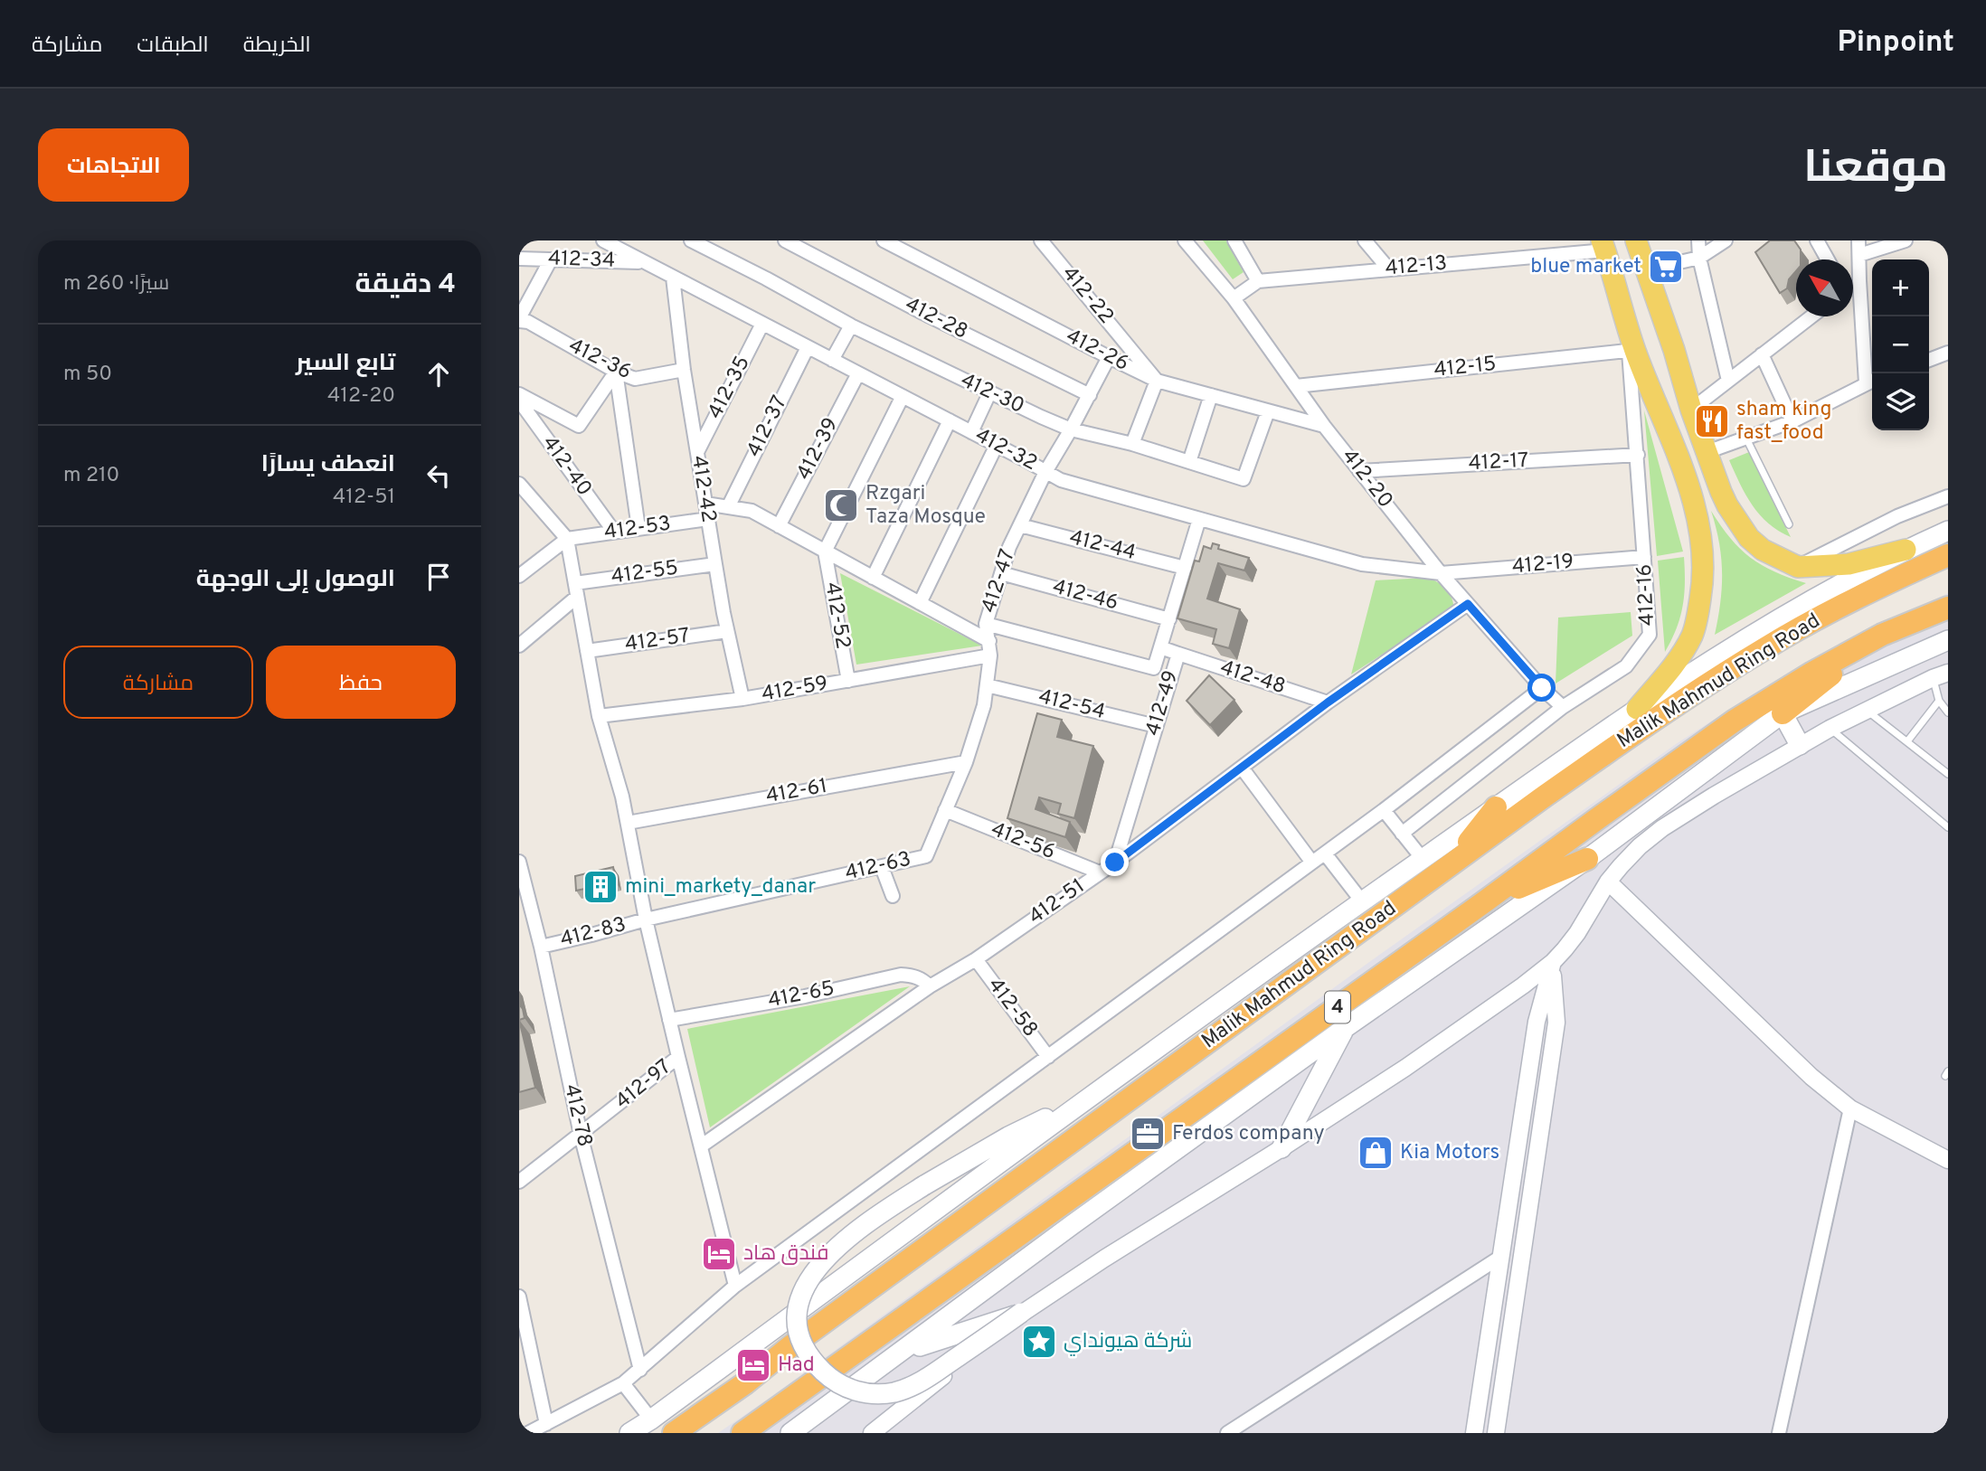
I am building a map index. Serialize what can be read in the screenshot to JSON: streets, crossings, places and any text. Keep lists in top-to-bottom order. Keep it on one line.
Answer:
{"streets":{"highway":["Malik Mahmud Ring Road","4"],"street":["412-34","412-13","412-22","412-28","412-26","412-36","412-15","412-35","412-30","412-37","412-39","412-32","412-17","412-40","412-20","412-42","412-53","412-44","412-19","412-55","412-47","412-16","412-46","412-52","412-57","412-48","412-59","412-49","412-54","412-61","412-56","412-63","412-51","412-83","412-65","412-58","412-97","412-78"]},"crossings":[["412-34","412-32"],["412-22","412-26"],["412-28","412-47"],["412-26","412-30"],["412-26","412-20"],["412-26","412-47"],["412-36","412-42"],["412-15","412-20"],["412-15","412-16"],["412-35","412-32"],["412-35","412-42"],["412-30","412-47"],["412-37","412-32"],["412-39","412-32"],["412-32","412-20"],["412-32","412-42"],["412-32","412-19"],["412-32","412-47"],["412-32","412-49"],["412-17","412-20"],["412-17","412-16"],["412-40","412-53"],["412-20","412-19"],["412-20","412-16"],["412-20","412-51"],["412-42","412-53"],["412-42","412-55"],["412-42","412-57"],["412-42","412-59"],["412-44","412-47"],["412-44","412-49"],["412-19","412-16"],["412-47","412-46"],["412-47","412-59"],["412-47","412-54"],["412-47","412-61"],["412-47","412-56"],["412-47","412-63"],["412-46","412-49"],["412-52","412-59"],["412-48","412-49"],["412-48","412-51"],["412-49","412-54"],["412-49","412-51"],["412-56","412-51"],["412-63","412-83"],["412-51","412-65"],["412-51","412-58"],["412-83","412-78"],["412-97","412-78"]],"places":{"supermarket":["blue market"],"restaurant":["sham king fast_food"],"mosque":["Rzgari Taza Mosque"],"building":["mini_markety_danar"],"office":["Ferdos company"],"shop":["Kia Motors"],"hotel":["فندق هاد","Had"],"place":["شركة هيونداي"]},"north":"top left","page":{"header":"Pinpoint","nav":["الخريطة","الطبقات","مشاركة"],"title":"موقعنا","buttons":["الاتجاهات",["حفظ","مشاركة"]],"heading":["4 دقيقة","سيرًا · 260 m"],"map_buttons":["+","−"],"list":[["تابع السير","412-20","50 m"],["انعطف يسارًا","412-51","210 m"],"الوصول إلى الوجهة"]}}
